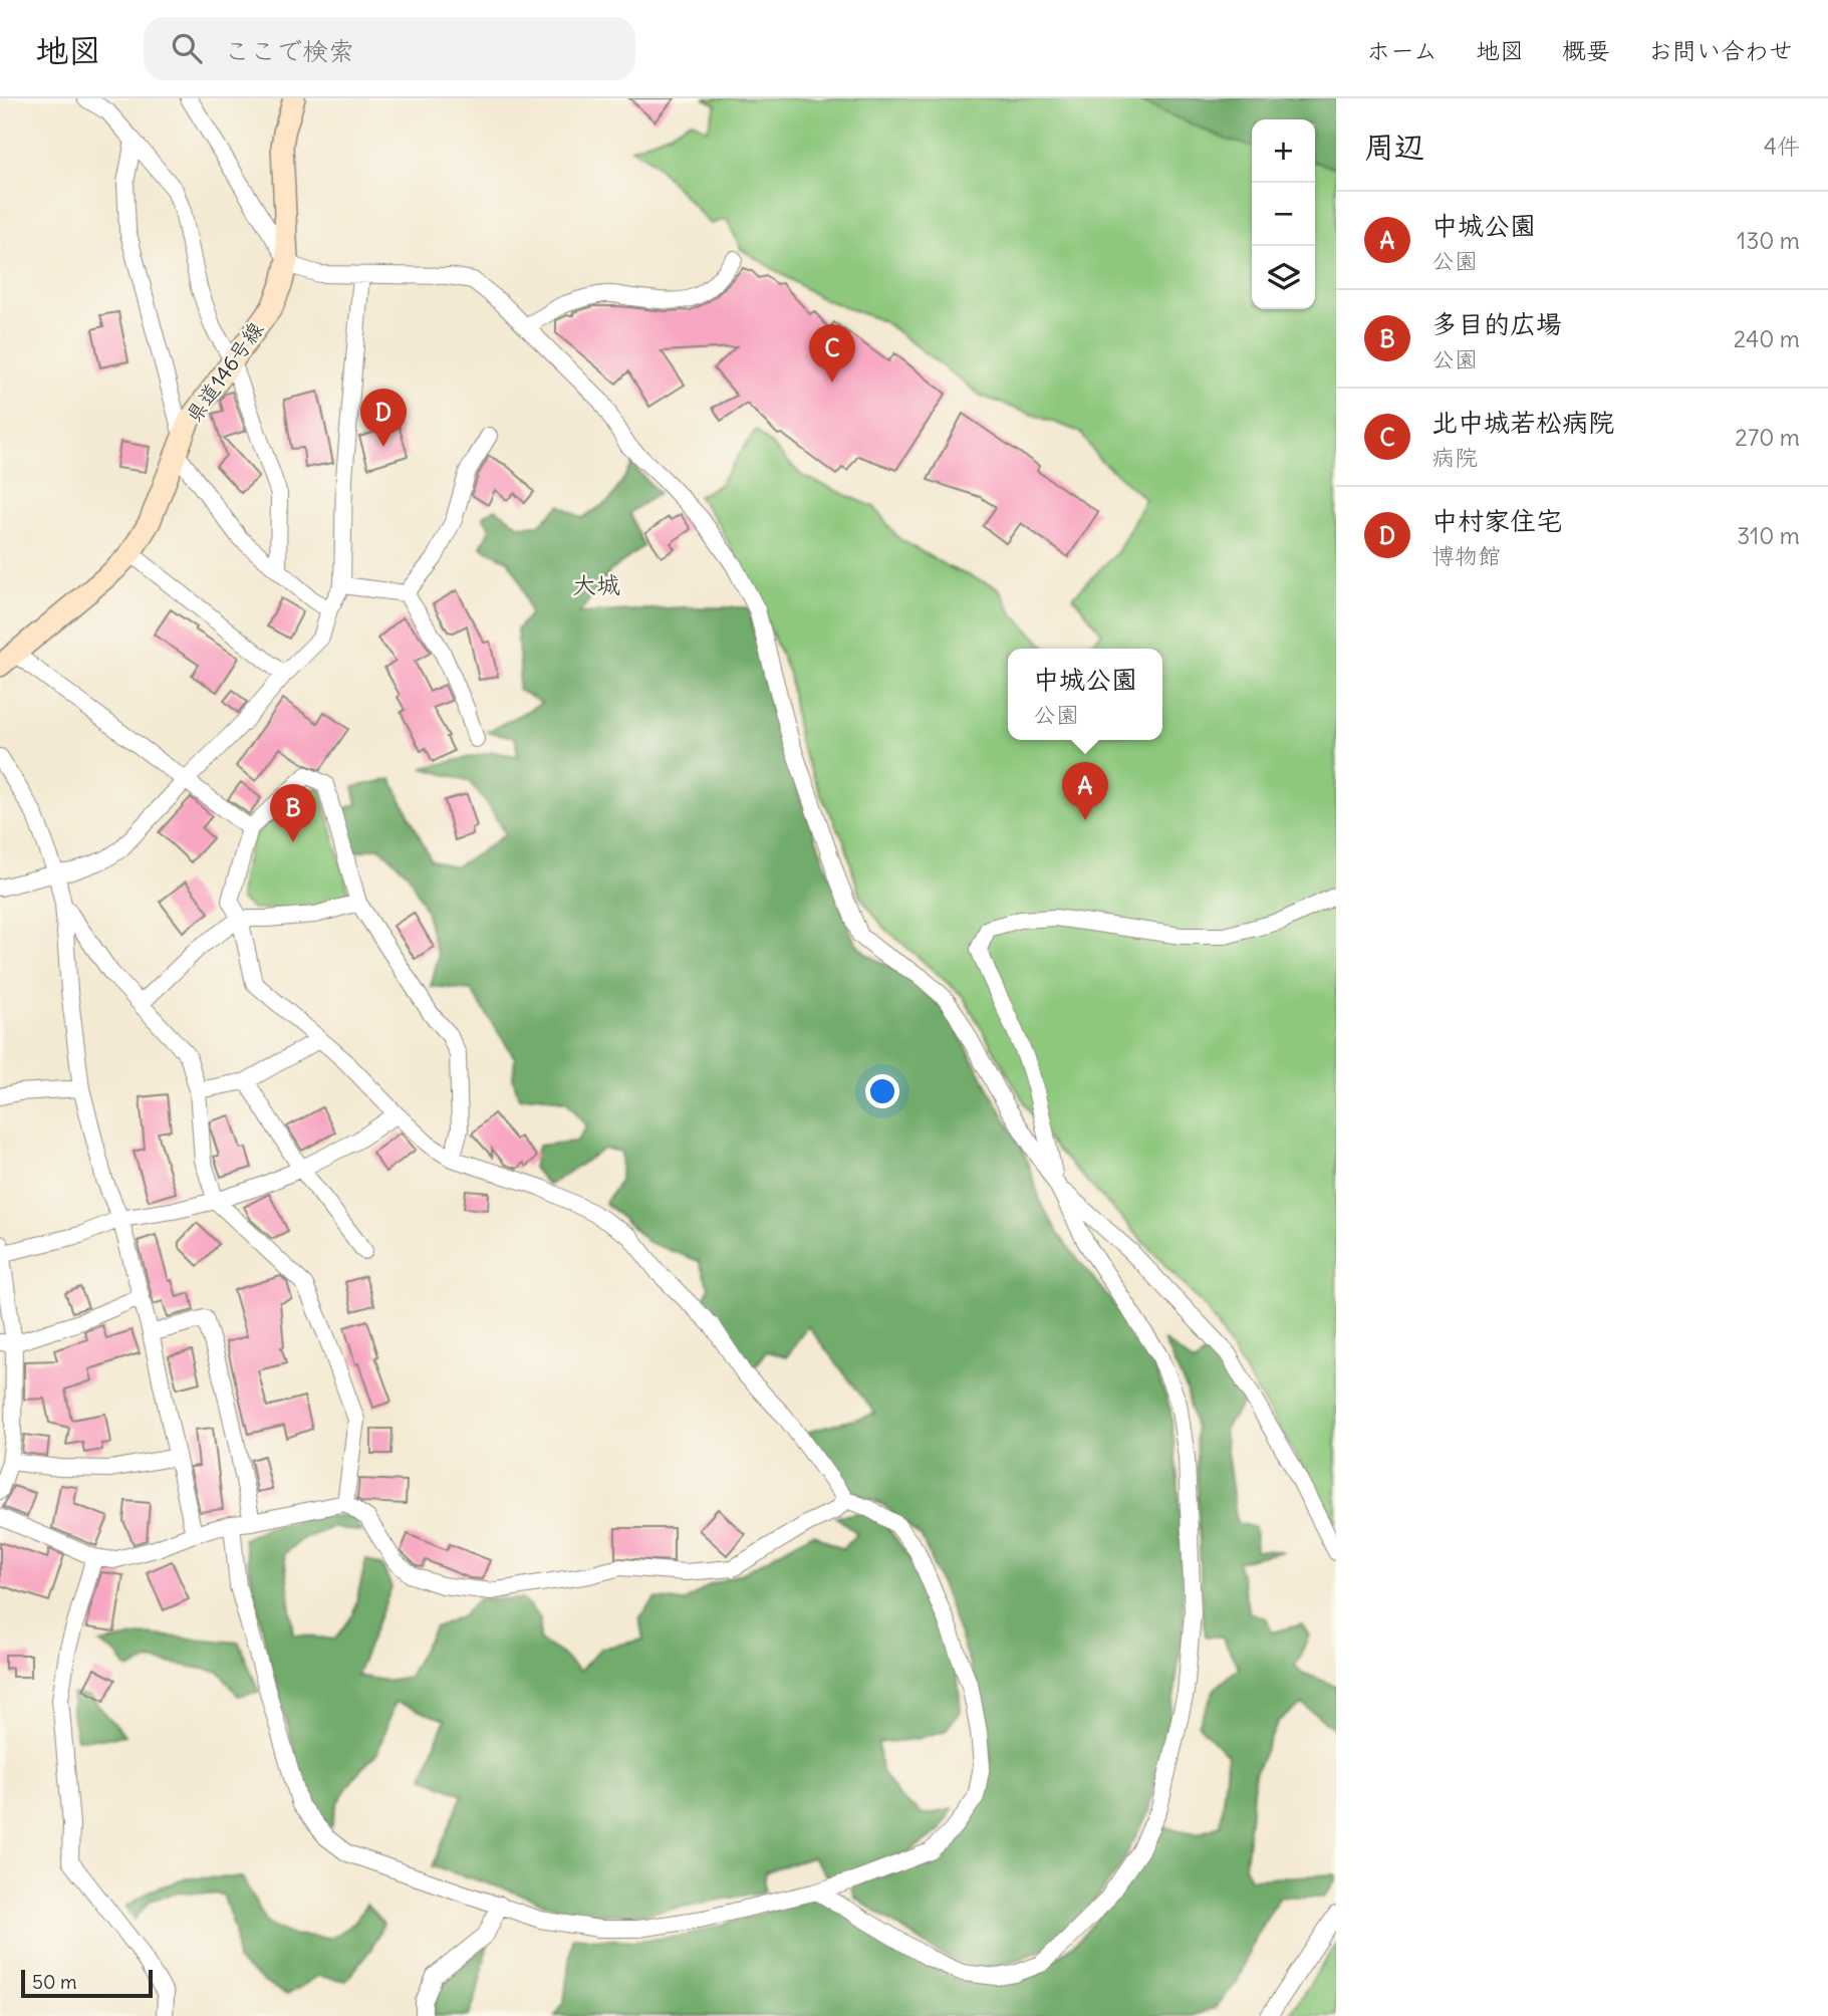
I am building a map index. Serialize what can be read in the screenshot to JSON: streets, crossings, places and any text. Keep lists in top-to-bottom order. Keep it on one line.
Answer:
{"streets":{"main road":["県道146号線"]},"districts":["大城"],"scale_bar":"50 m","page":{"header":"地図","search":"ここで検索","nav":["ホーム","地図","概要","お問い合わせ"],"heading":["周辺","4件"],"map_buttons":["+","−"],"list":[{"mark":"A","name":"中城公園","note":"公園","value":"130 m"},{"mark":"B","name":"多目的広場","note":"公園","value":"240 m"},{"mark":"C","name":"北中城若松病院","note":"病院","value":"270 m"},{"mark":"D","name":"中村家住宅","note":"博物館","value":"310 m"}],"pins":["C","D","A","B"],"popup":["中城公園","公園"],"scale":"50 m"}}
